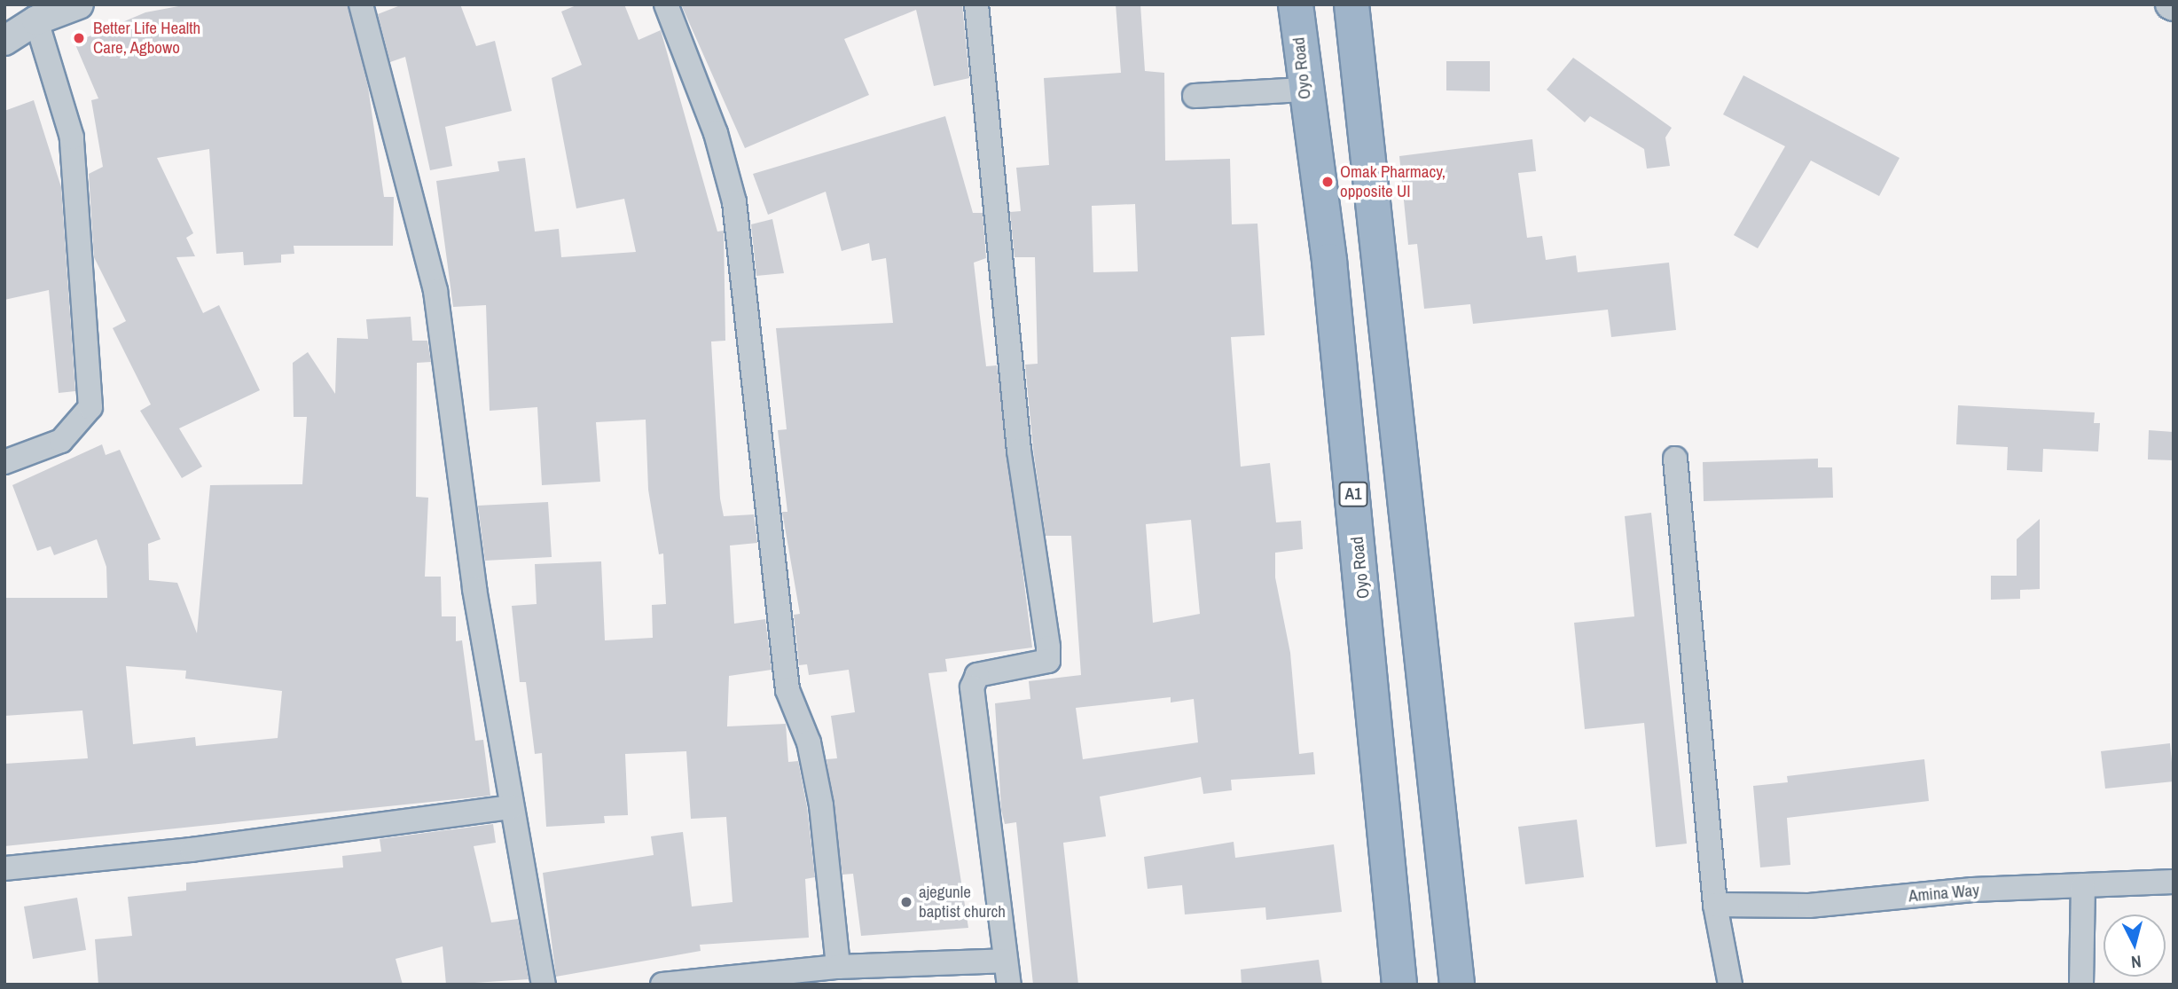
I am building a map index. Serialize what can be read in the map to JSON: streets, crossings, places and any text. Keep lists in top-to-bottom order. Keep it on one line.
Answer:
{"streets":{"highway":["Oyo Road","A1"],"street":["Amina Way"]},"places":["Better Life Health Care, Agbowo","Omak Pharmacy, opposite UI","ajegunle baptist church"],"north":"bottom"}
